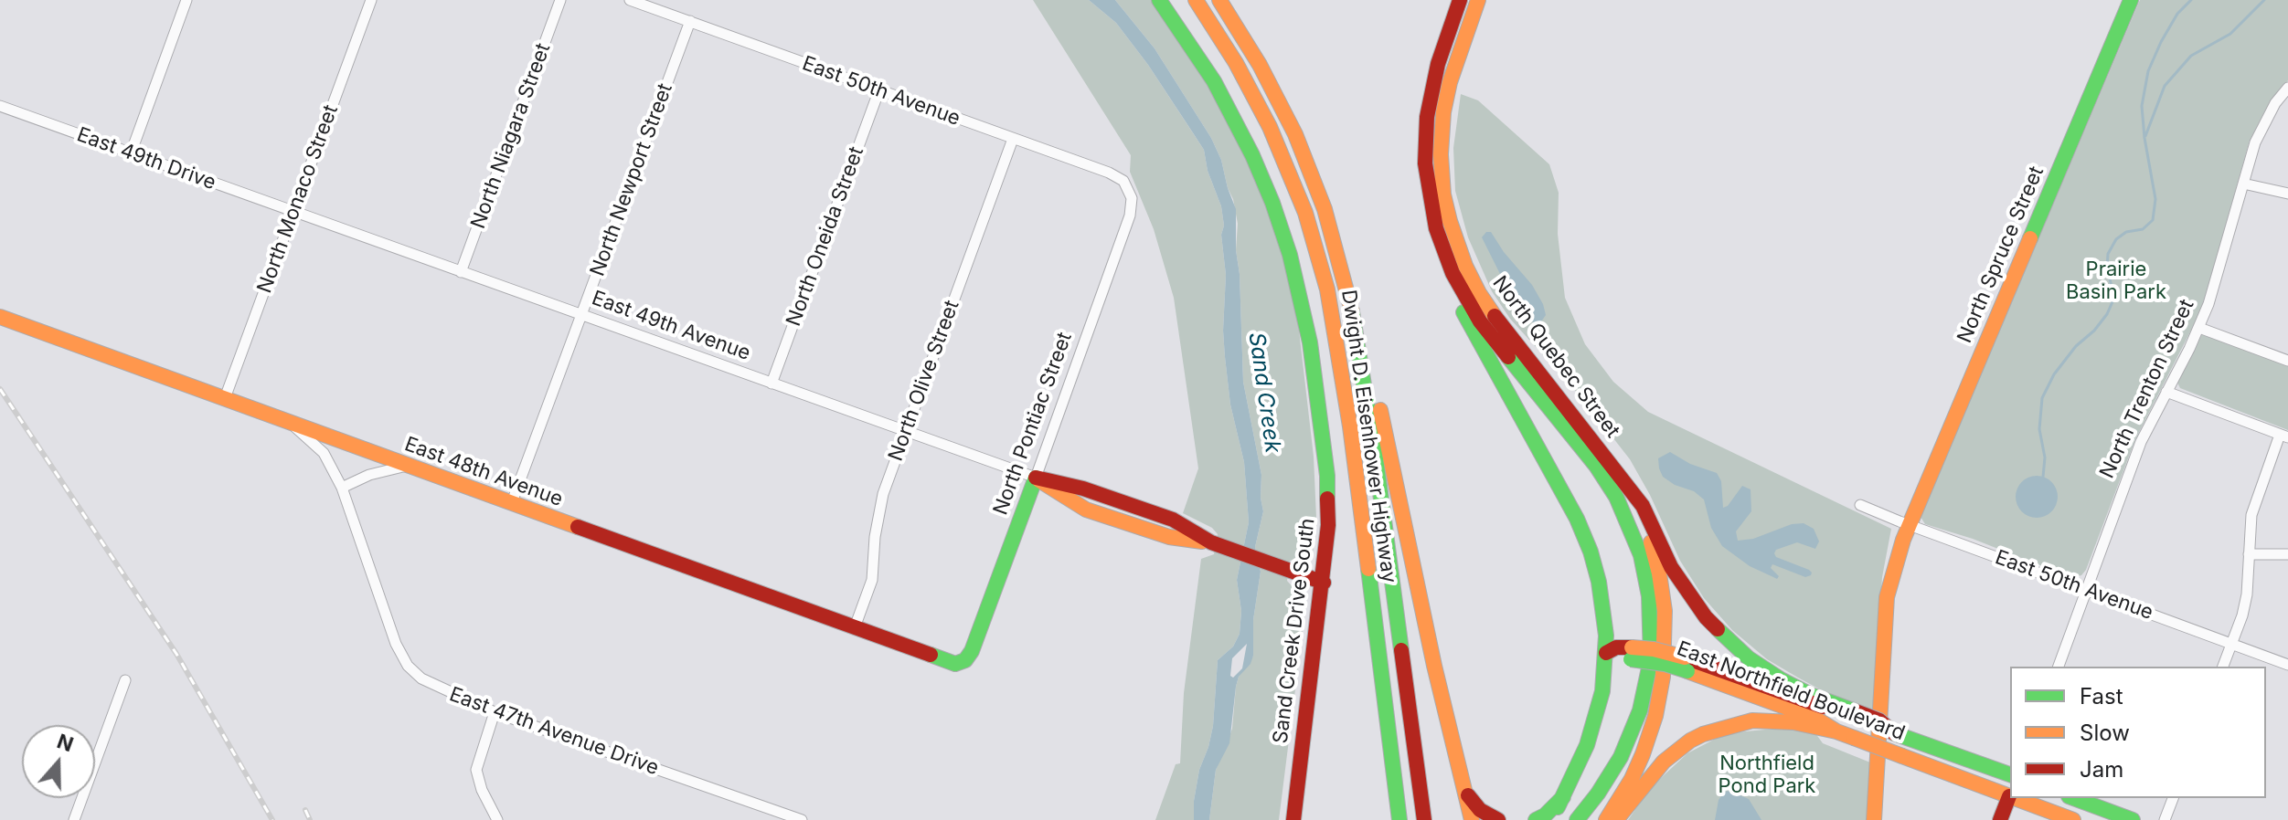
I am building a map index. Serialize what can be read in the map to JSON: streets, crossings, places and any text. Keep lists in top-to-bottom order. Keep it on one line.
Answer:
{"streets":{"main road":["North Spruce Street","East 49th Avenue","North Quebec Street","North Pontiac Street","Dwight D. Eisenhower Highway","East 48th Avenue","Sand Creek Drive South","East Northfield Boulevard"],"street":["East 50th Avenue","North Niagara Street","East 49th Drive","North Newport Street","North Monaco Street","North Oneida Street","North Olive Street","North Trenton Street","East 47th Avenue Drive"]},"crossings":[["East 50th Avenue","North Newport Street"],["East 50th Avenue","North Oneida Street"],["East 50th Avenue","North Spruce Street"],["East 50th Avenue","North Olive Street"],["East 50th Avenue","North Trenton Street"],["East 50th Avenue","North Pontiac Street"],["North Niagara Street","East 49th Avenue"],["East 49th Drive","North Monaco Street"],["East 49th Drive","East 49th Avenue"],["North Newport Street","East 49th Avenue"],["North Newport Street","East 48th Avenue"],["North Monaco Street","East 49th Avenue"],["North Monaco Street","East 48th Avenue"],["North Oneida Street","East 49th Avenue"],["East 49th Avenue","North Olive Street"],["East 49th Avenue","North Pontiac Street"],["East 49th Avenue","Sand Creek Drive South"],["North Olive Street","East 48th Avenue"],["North Pontiac Street","East 48th Avenue"],["East 48th Avenue","East 47th Avenue Drive"]],"water":["Sand Creek"],"parks":["Prairie Basin Park","Northfield Pond Park"],"legend":["Fast","Slow","Jam"],"north":"top"}
